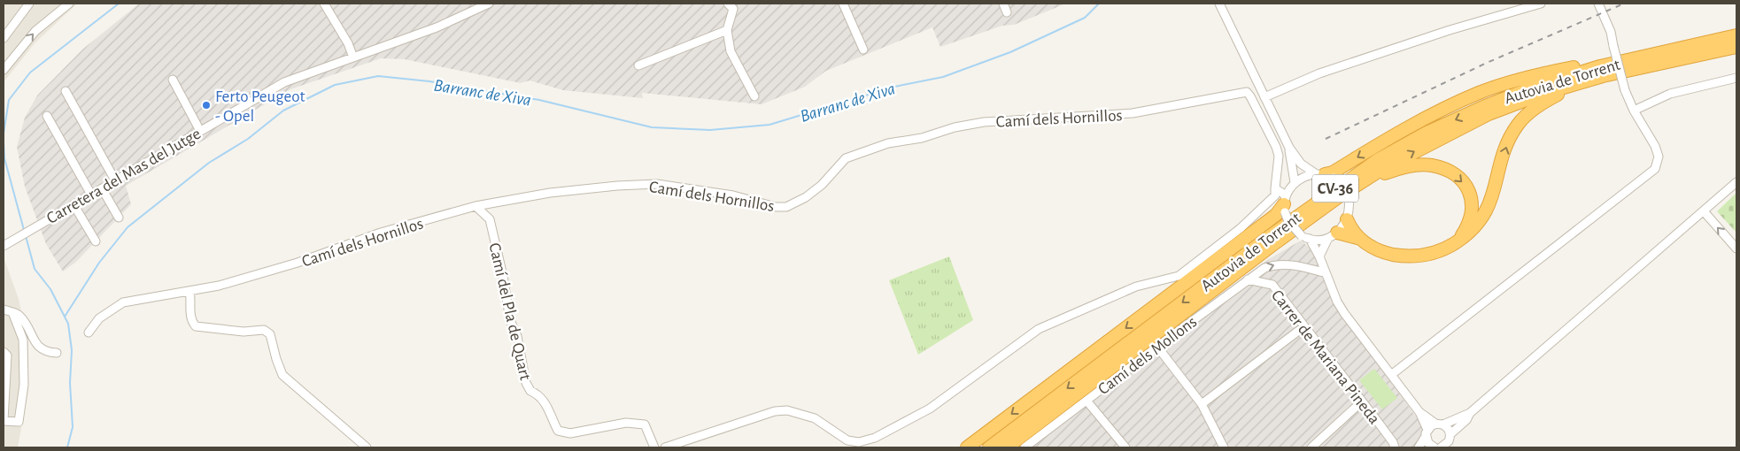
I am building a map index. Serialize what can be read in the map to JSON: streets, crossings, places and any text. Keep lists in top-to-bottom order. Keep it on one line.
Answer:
{"streets":{"highway":["Autovia de Torrent","CV-36"],"street":["Camí dels Hornillos","Carretera del Mas del Jutge","Camí del Pla de Quart","Camí dels Mollons","Carrer de Mariana Pineda"]},"crossings":[["Camí dels Hornillos","Camí del Pla de Quart"],["Camí dels Mollons","Carrer de Mariana Pineda"]],"water":["Barranc de Xiva"],"places":["Ferto Peugeot - Opel"]}
